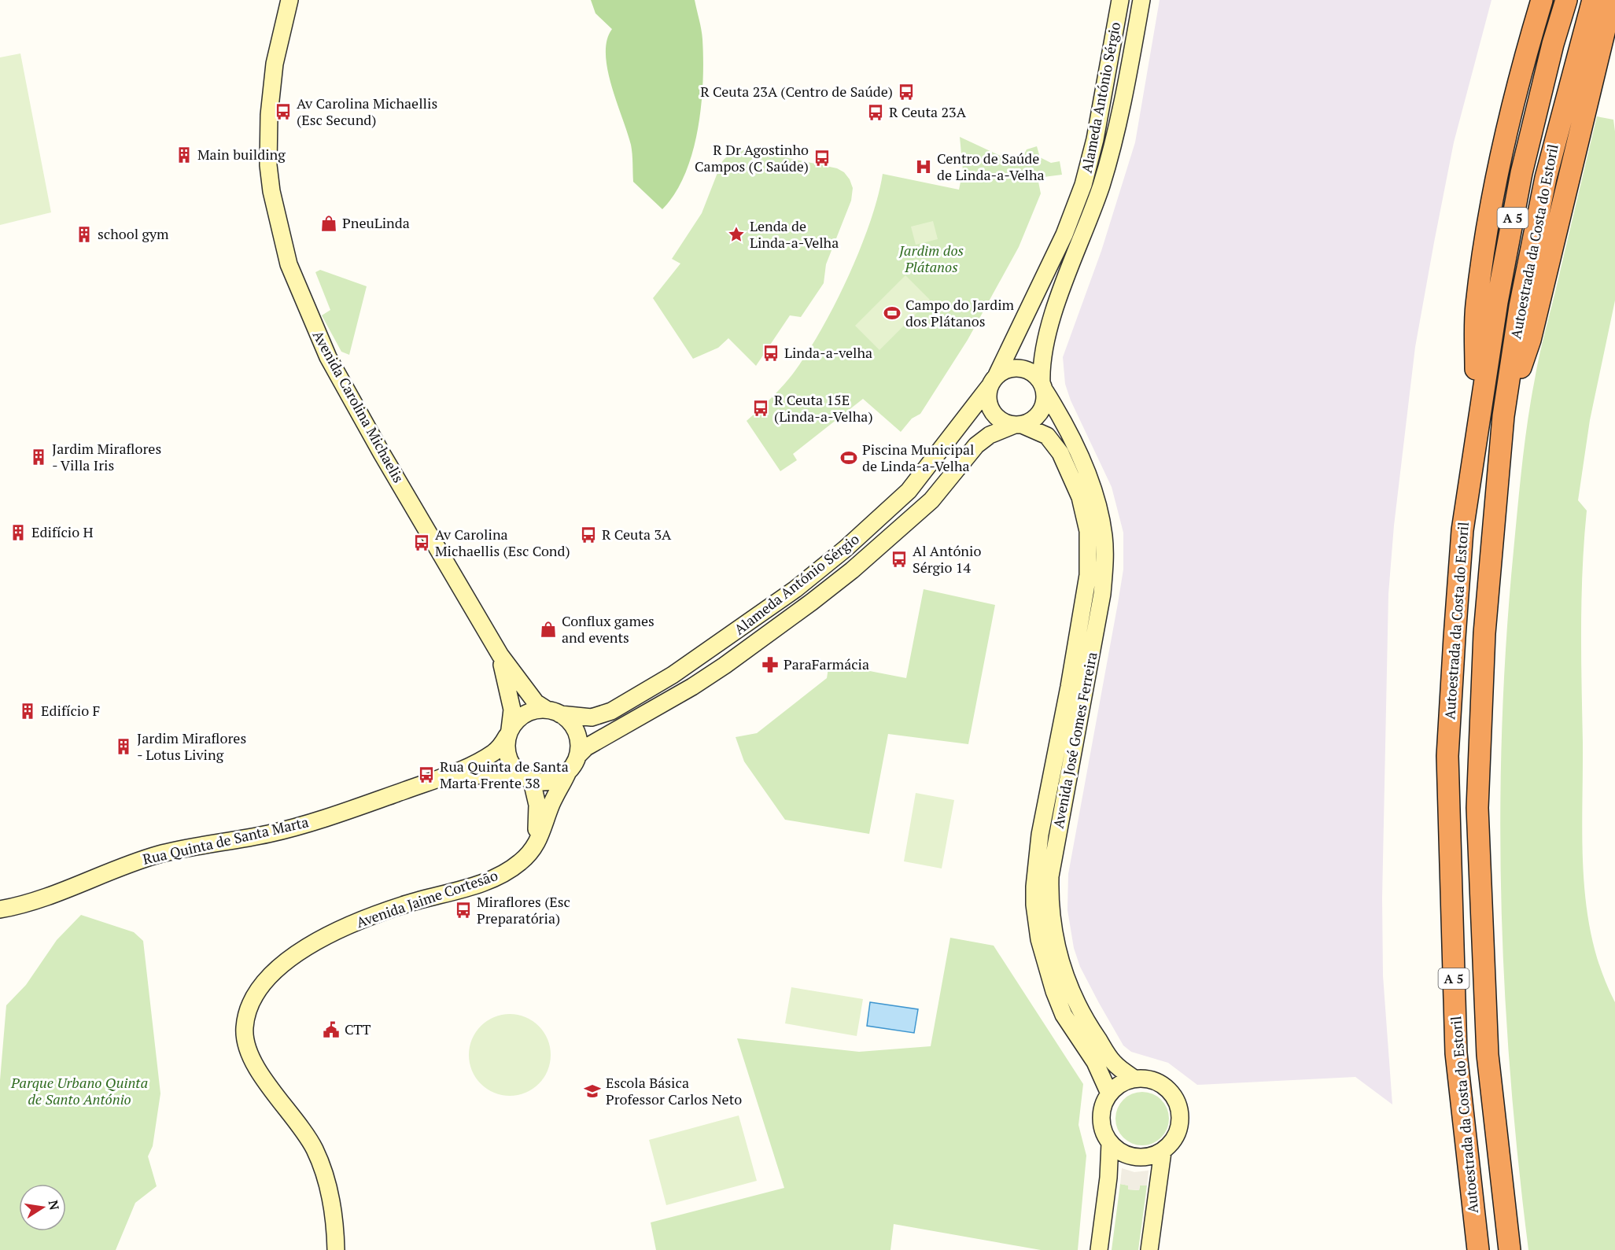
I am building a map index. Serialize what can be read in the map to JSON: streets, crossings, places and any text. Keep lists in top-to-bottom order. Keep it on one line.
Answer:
{"streets":{"highway":["A 5","Autoestrada da Costa do Estoril"],"street":["Alameda António Sérgio","Avenida Carolina Michaelis","Avenida José Gomes Ferreira","Rua Quinta de Santa Marta","Avenida Jaime Cortesão"]},"crossings":[["Alameda António Sérgio","Avenida Carolina Michaelis"],["Alameda António Sérgio","Avenida José Gomes Ferreira"],["Alameda António Sérgio","Rua Quinta de Santa Marta"],["Alameda António Sérgio","Avenida Jaime Cortesão"],["Avenida Carolina Michaelis","Rua Quinta de Santa Marta"],["Avenida Carolina Michaelis","Avenida Jaime Cortesão"],["Rua Quinta de Santa Marta","Avenida Jaime Cortesão"]],"parks":["Jardim dos Plátanos","Parque Urbano Quinta de Santo António"],"places":{"bus stop":["R Ceuta 23A (Centro de Saúde)","Av Carolina Michaellis (Esc Secund)","R Ceuta 23A","R Dr Agostinho Campos (C Saúde)","Linda-a-velha","R Ceuta 15E (Linda-a-Velha)","R Ceuta 3A","Av Carolina Michaellis (Esc Cond)","Al António Sérgio 14","Rua Quinta de Santa Marta Frente 38","Miraflores (Esc Preparatória)"],"building":["Main building","school gym","Jardim Miraflores - Villa Iris","Edifício H","Edifício F","Jardim Miraflores - Lotus Living"],"hospital":["Centro de Saúde de Linda-a-Velha"],"shop":["PneuLinda","Conflux games and events"],"place":["Lenda de Linda-a-Velha"],"sports":["Campo do Jardim dos Plátanos","Piscina Municipal de Linda-a-Velha"],"pharmacy":["ParaFarmácia"],"public building":["CTT"],"school or university":["Escola Básica Professor Carlos Neto"]},"north":"right"}
